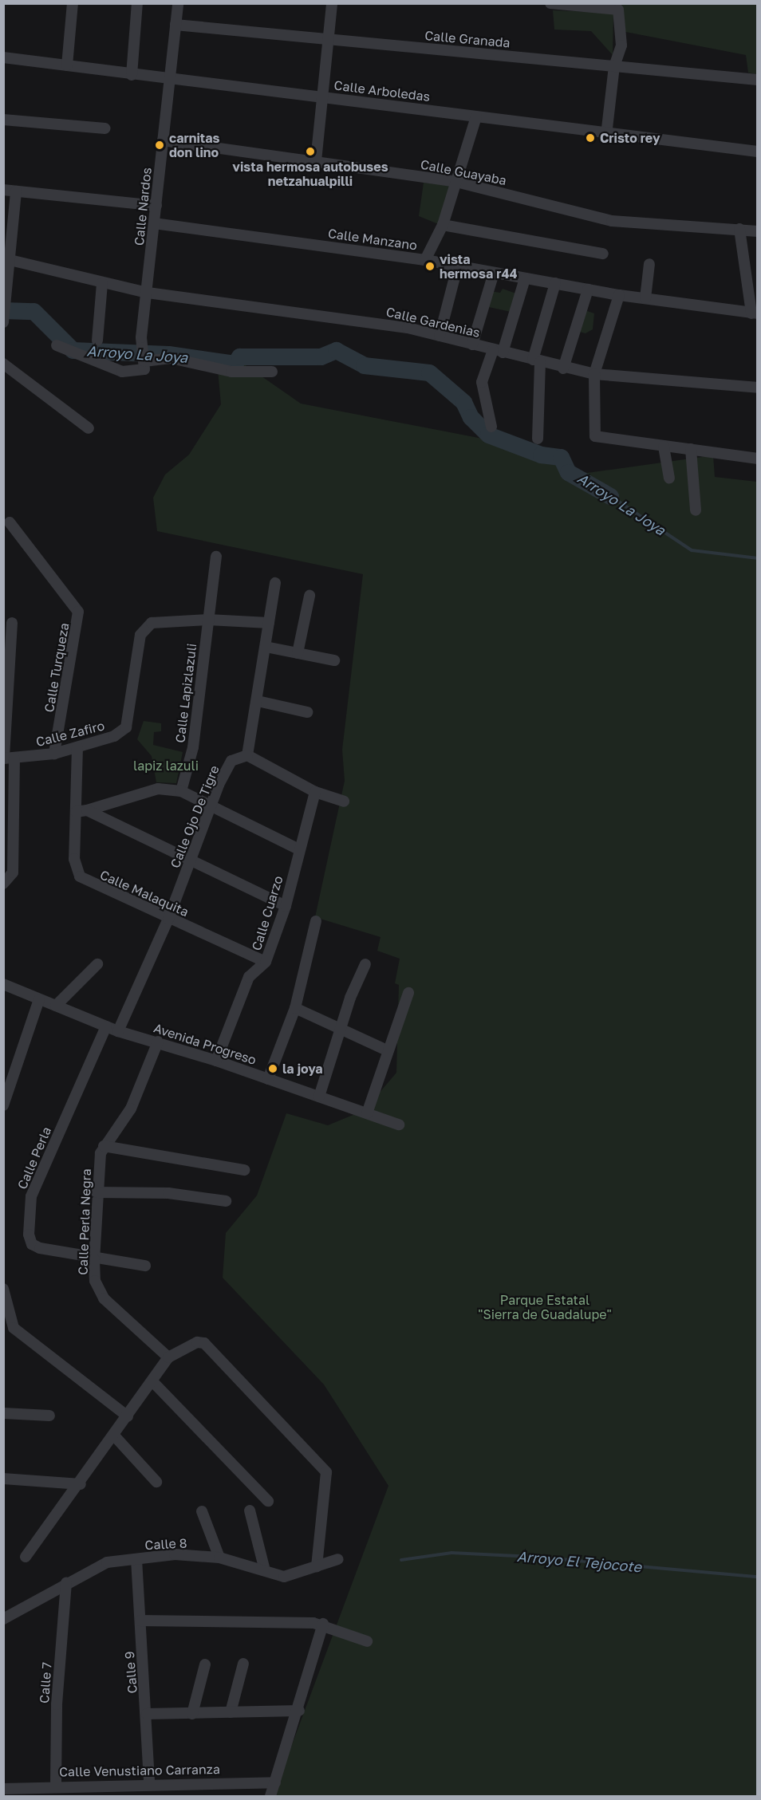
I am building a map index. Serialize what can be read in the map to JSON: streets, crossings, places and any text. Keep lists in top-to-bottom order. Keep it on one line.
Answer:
{"streets":{"street":["Calle Granada","Calle Arboledas","Calle Guayaba","Calle Nardos","Calle Manzano","Calle Gardenias","Calle Turqueza","Calle Lapizlazuli","Calle Zafiro","Calle Ojo De Tigre","Calle Malaquita","Calle Cuarzo","Avenida Progreso","Calle Perla","Calle Perla Negra","Calle 8","Calle 9","Calle 7","Calle Venustiano Carranza"]},"crossings":[["Calle Granada","Calle Nardos"],["Calle Arboledas","Calle Nardos"],["Calle Guayaba","Calle Nardos"],["Calle Nardos","Calle Manzano"],["Calle Nardos","Calle Gardenias"],["Calle Turqueza","Calle Zafiro"],["Calle Lapizlazuli","Calle Zafiro"],["Calle Zafiro","Calle Malaquita"],["Calle Ojo De Tigre","Calle Malaquita"],["Calle Ojo De Tigre","Avenida Progreso"],["Calle Malaquita","Calle Cuarzo"],["Calle Cuarzo","Avenida Progreso"],["Avenida Progreso","Calle Perla"],["Avenida Progreso","Calle Perla Negra"],["Calle Perla","Calle Perla Negra"],["Calle 8","Calle 9"],["Calle 8","Calle 7"],["Calle 9","Calle Venustiano Carranza"],["Calle 7","Calle Venustiano Carranza"]],"water":["Arroyo La Joya","Arroyo El Tejocote"],"parks":["lapiz lazuli","Parque Estatal \"Sierra de Guadalupe\""],"places":["Cristo rey","carnitas don lino","vista hermosa autobuses netzahualpilli","vista hermosa r44","la joya"]}
